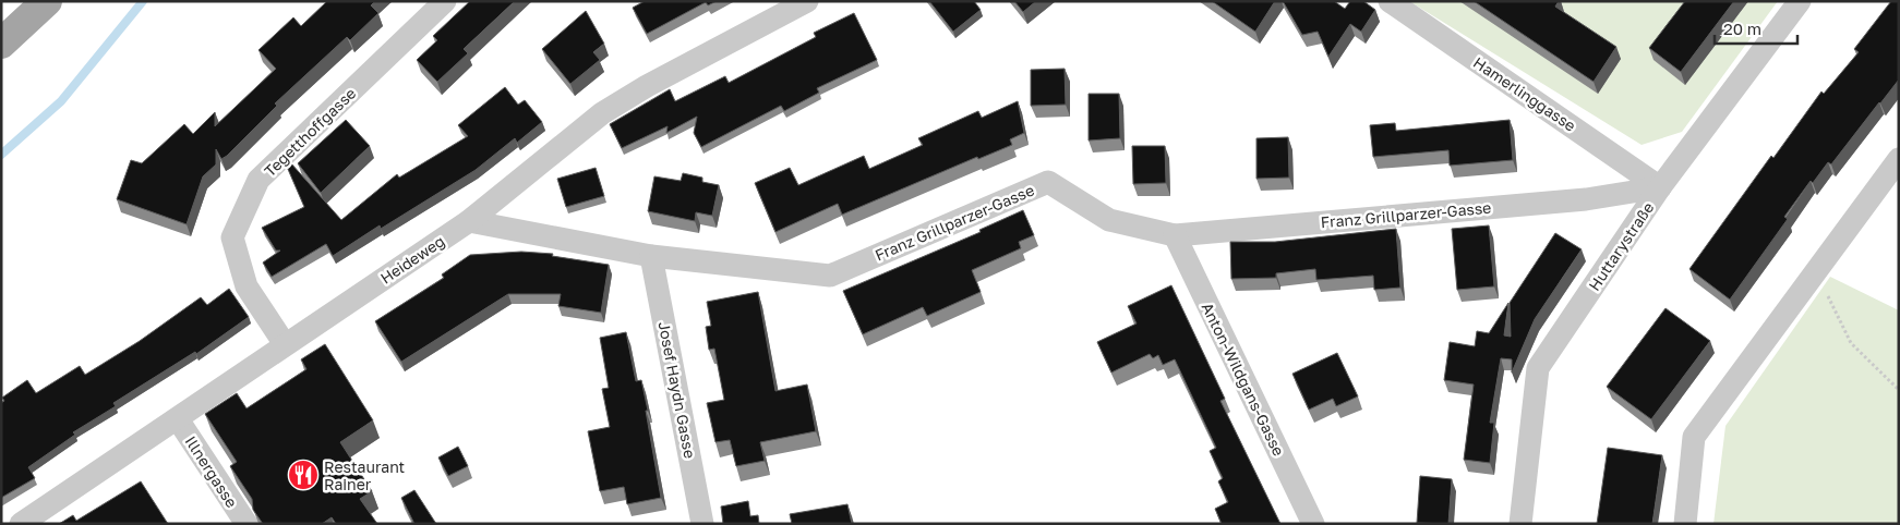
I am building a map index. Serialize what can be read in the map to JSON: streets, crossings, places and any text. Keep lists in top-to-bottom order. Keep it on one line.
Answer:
{"streets":{"street":["Hamerlinggasse","Tegetthoffgasse","Franz Grillparzer-Gasse","Huttarystraße","Heideweg","Anton-Wildgans-Gasse","Josef Haydn Gasse","Illnergasse"]},"crossings":[["Hamerlinggasse","Franz Grillparzer-Gasse"],["Hamerlinggasse","Huttarystraße"],["Tegetthoffgasse","Heideweg"],["Franz Grillparzer-Gasse","Huttarystraße"],["Franz Grillparzer-Gasse","Heideweg"],["Franz Grillparzer-Gasse","Anton-Wildgans-Gasse"],["Franz Grillparzer-Gasse","Josef Haydn Gasse"],["Heideweg","Illnergasse"]],"places":{"restaurant":["Restaurant Rainer"]},"scale_bar":"20 m"}
